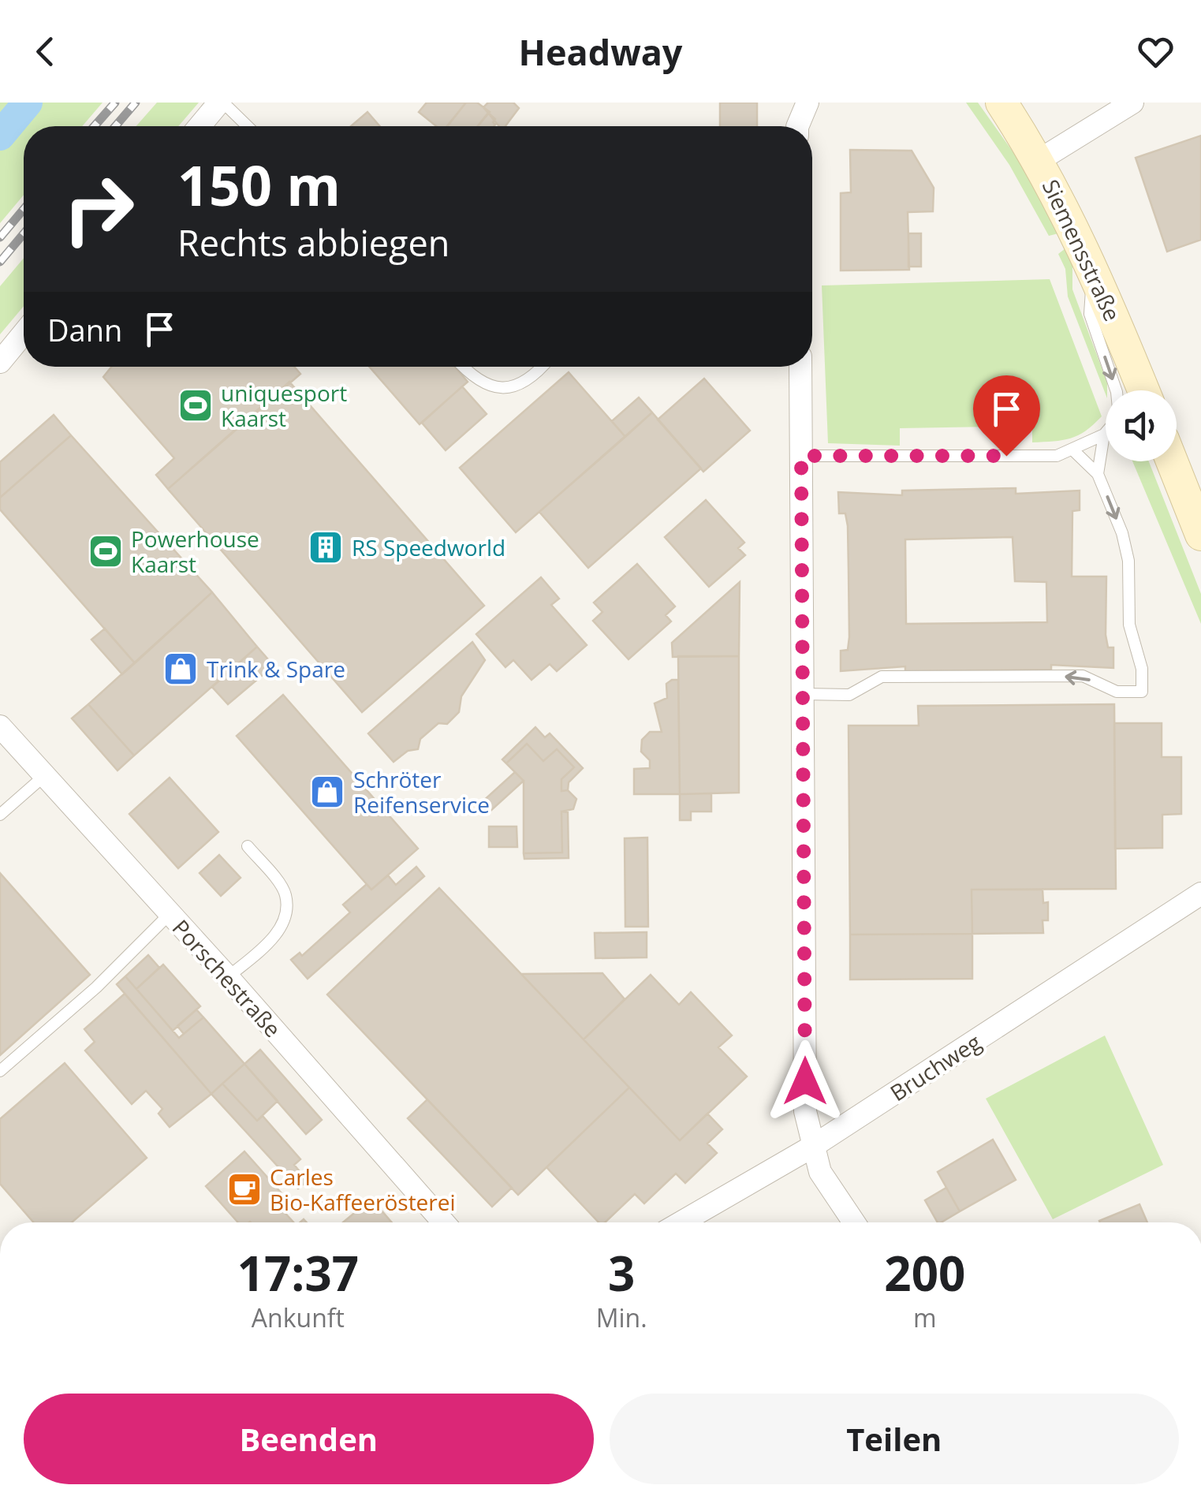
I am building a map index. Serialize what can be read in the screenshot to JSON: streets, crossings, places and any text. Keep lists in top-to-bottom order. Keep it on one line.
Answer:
{"streets":{"street":["Siemensstraße","Porschestraße","Bruchweg"]},"places":{"sports":["uniquesport Kaarst","Powerhouse Kaarst"],"building":["RS Speedworld"],"shop":["Trink & Spare","Schröter Reifenservice"],"cafe":["Carles Bio-Kaffeerösterei"]},"page":{"header":"Headway","turn":["150 m","Rechts abbiegen"],"then":"Dann","eta":["17:37","Ankunft","3","Min.","200","m"],"buttons":["Beenden","Teilen"]}}
